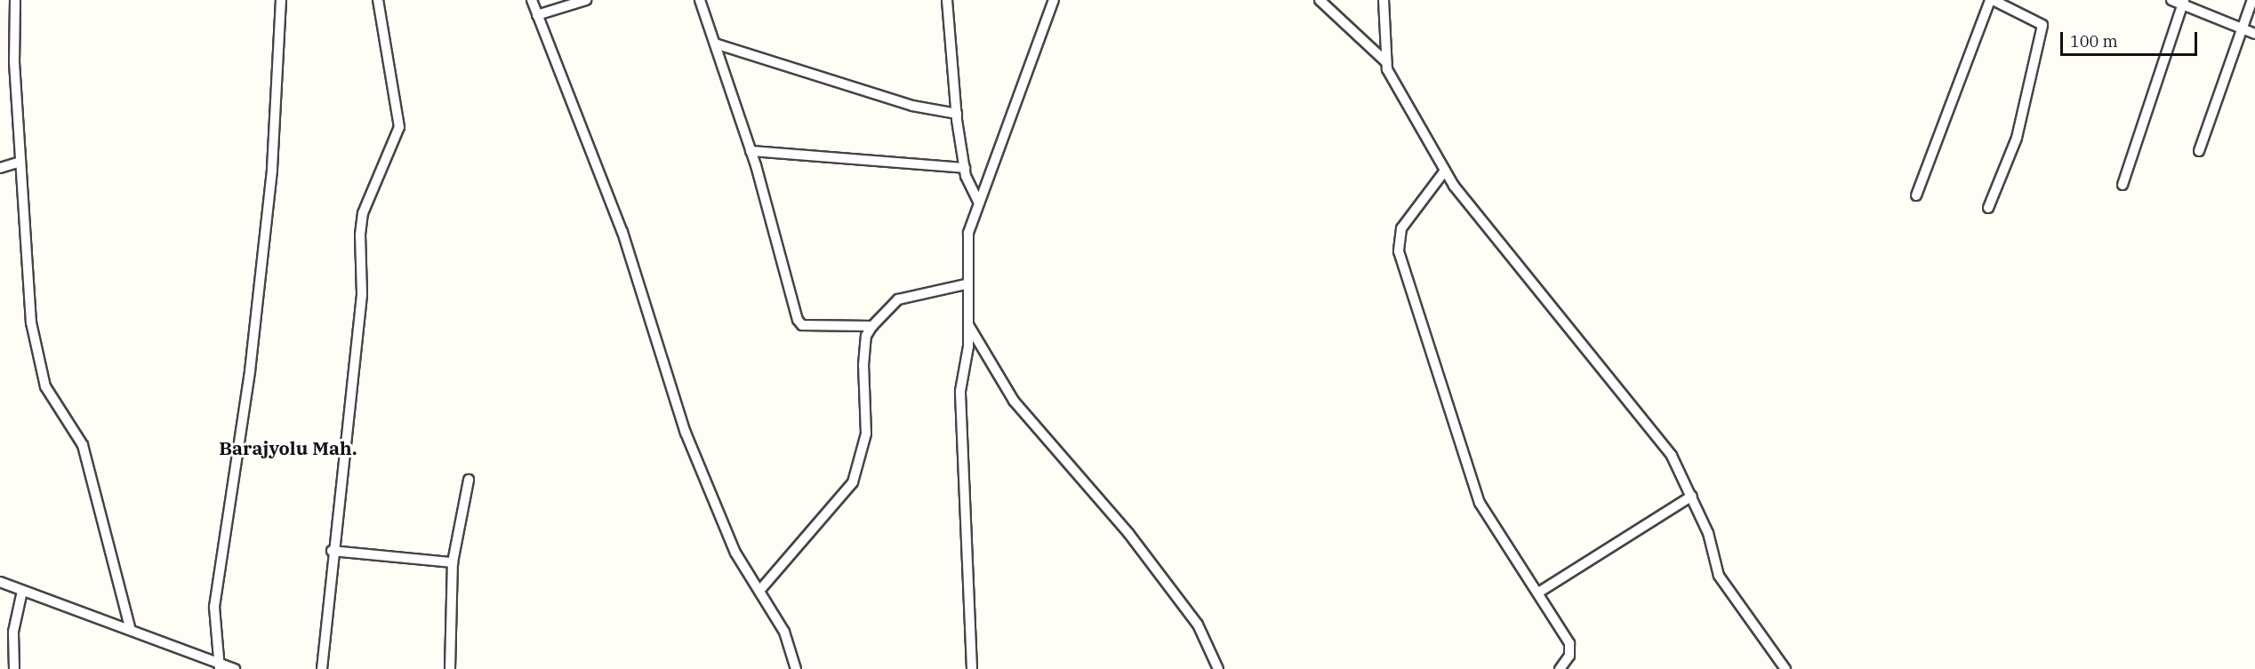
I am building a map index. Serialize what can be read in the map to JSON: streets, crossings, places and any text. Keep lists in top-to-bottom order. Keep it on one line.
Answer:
{"districts":["Barajyolu Mah."],"scale_bar":"100 m"}
